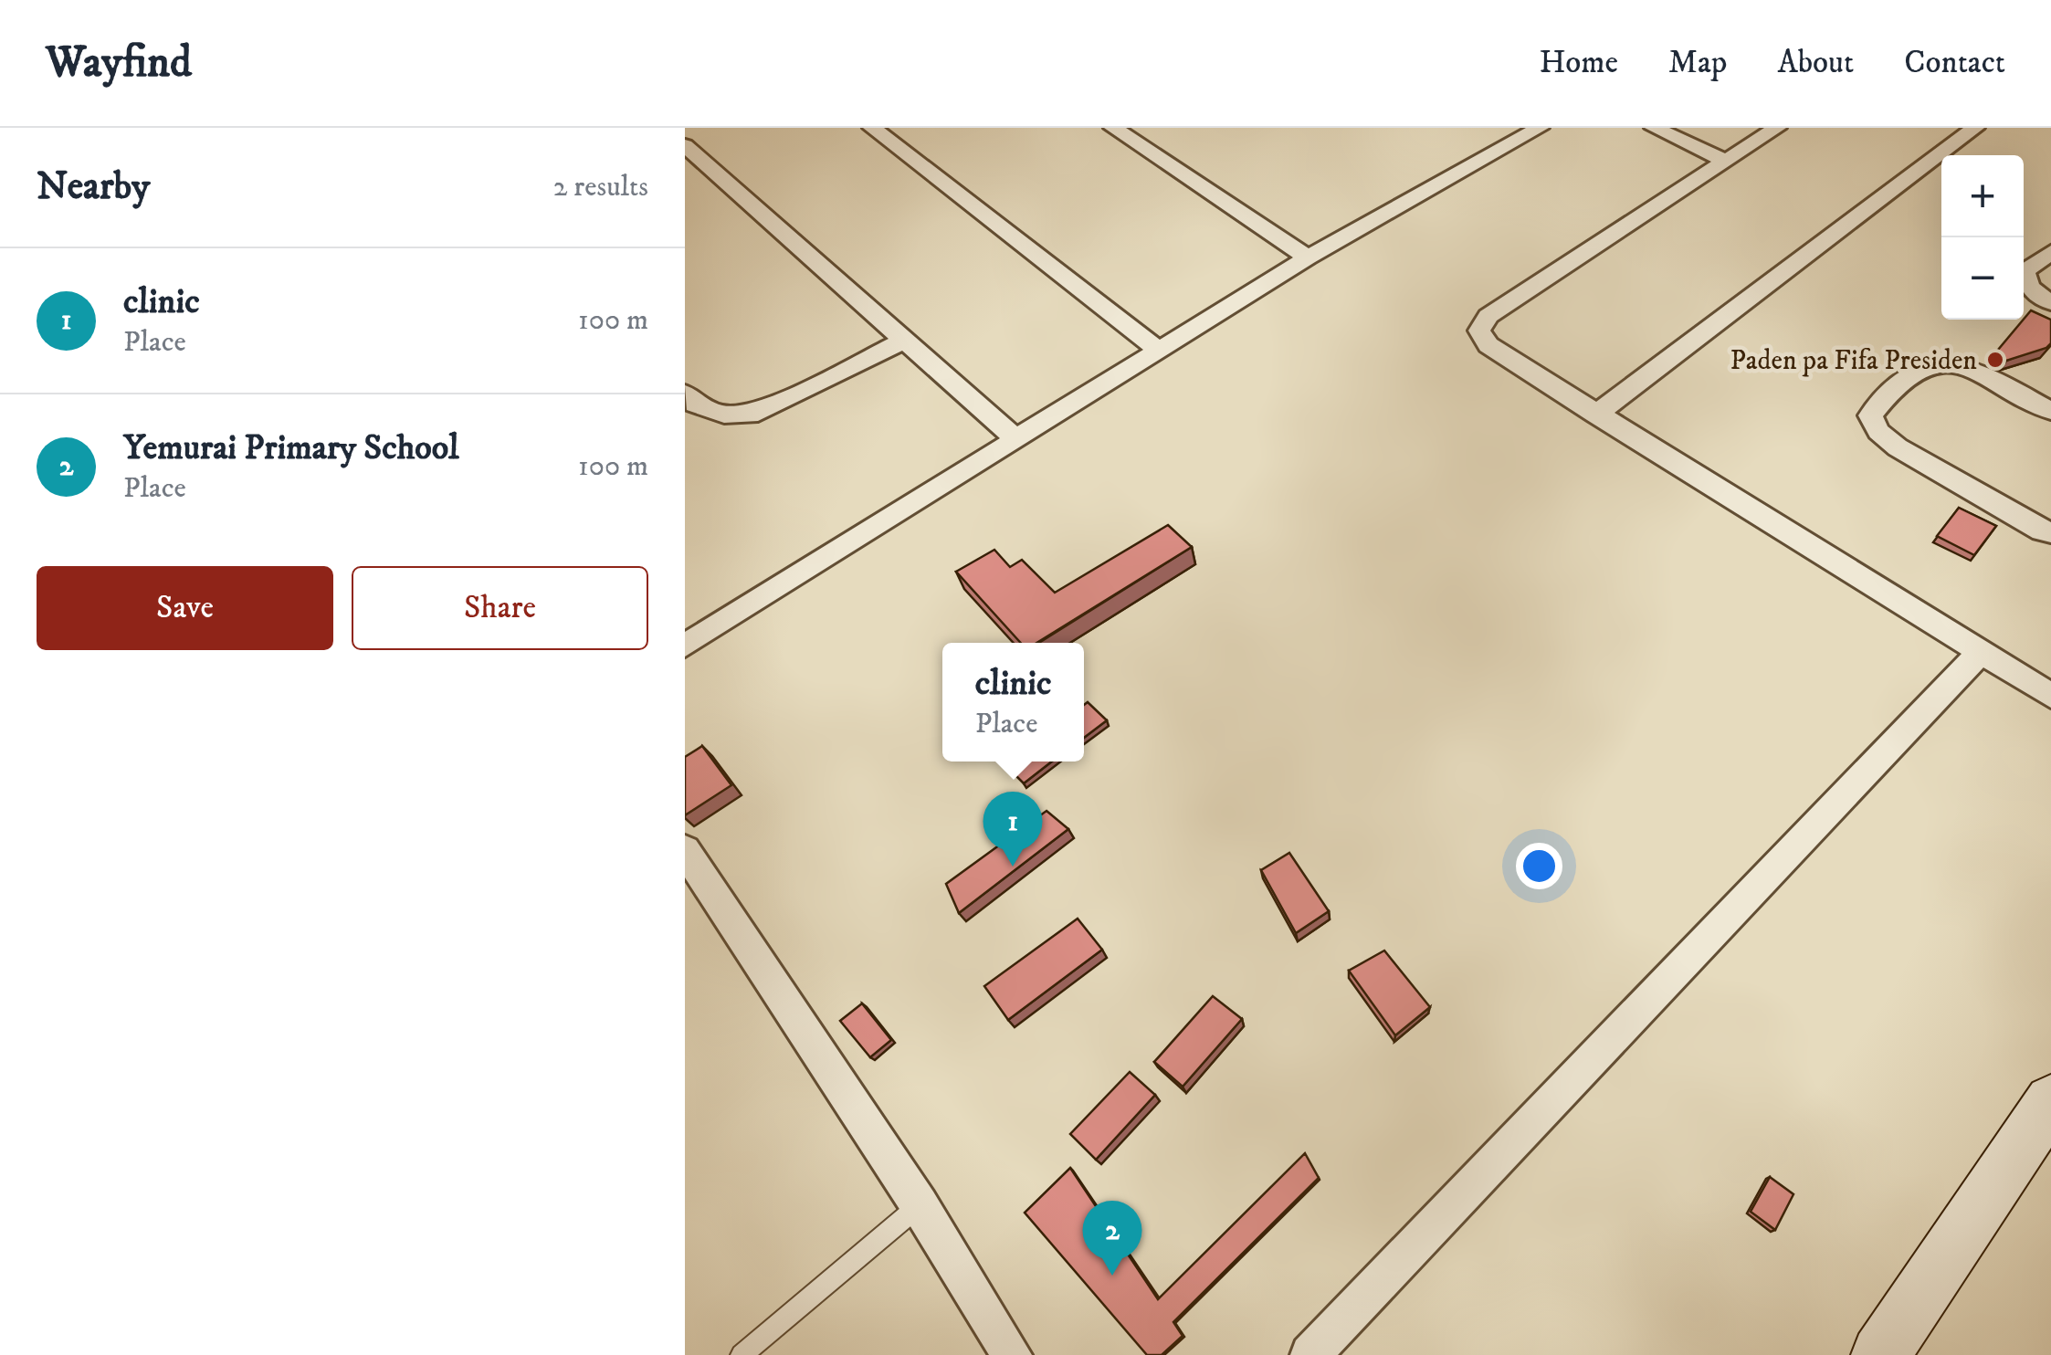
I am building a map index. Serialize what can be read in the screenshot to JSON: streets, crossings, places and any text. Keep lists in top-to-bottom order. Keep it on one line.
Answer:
{"places":["Paden pa Fifa Presiden"],"page":{"header":"Wayfind","nav":["Home","Map","About","Contact"],"heading":["Nearby","2 results"],"map_buttons":["+","−"],"list":[{"mark":"1","name":"clinic","note":"Place","value":"100 m"},{"mark":"2","name":"Yemurai Primary School","note":"Place","value":"100 m"}],"buttons":["Save","Share"],"popup":["clinic","Place"],"pins":["1","2"]}}
